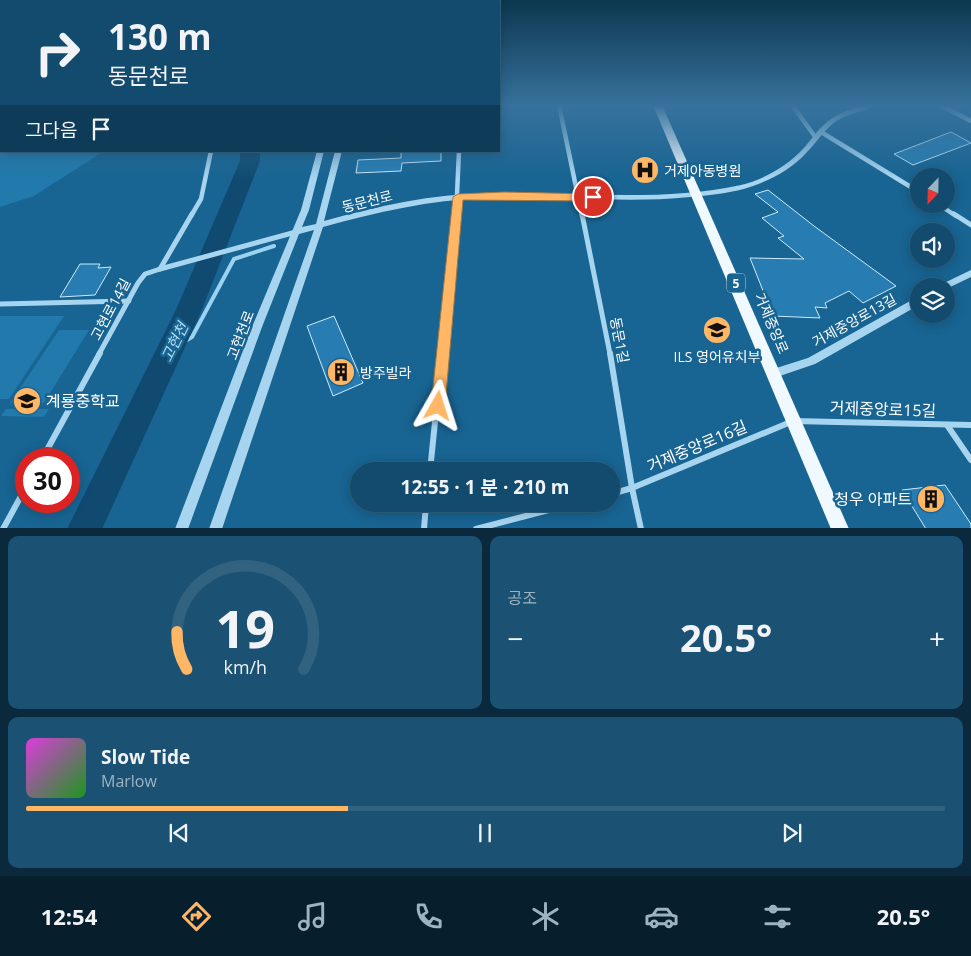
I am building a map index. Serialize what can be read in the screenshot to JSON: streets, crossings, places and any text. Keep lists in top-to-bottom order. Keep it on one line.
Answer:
{"streets":{"main road":["5","거제중앙로"],"street":["동문천로","고현로14길","거제중앙로13길","고현천로","동문1길","거제중앙로15길","거제중앙로16길"]},"crossings":[["동문천로","고현로14길"],["동문천로","거제중앙로"],["동문천로","고현천로"],["동문천로","동문1길"],["거제중앙로13길","거제중앙로"],["거제중앙로","거제중앙로15길"],["거제중앙로","거제중앙로16길"],["동문1길","거제중앙로16길"],["거제중앙로15길","거제중앙로16길"]],"water":["고현천"],"places":{"hospital":["거제아동병원"],"school or university":["ILS 영어유치부","계룡중학교"],"building":["방주빌라","청우 아파트"]},"north":"bottom","page":{"turn":["130 m","동문천로"],"then":"그다음","limit":"30","trip":"12:55 · 1 분 · 210 m","tile":"공조","heat":["−","20.5°","+"],"song":["Slow Tide","Marlow"],"tabs":["12:54","20.5°"],"gauge":["19","km/h"]}}
